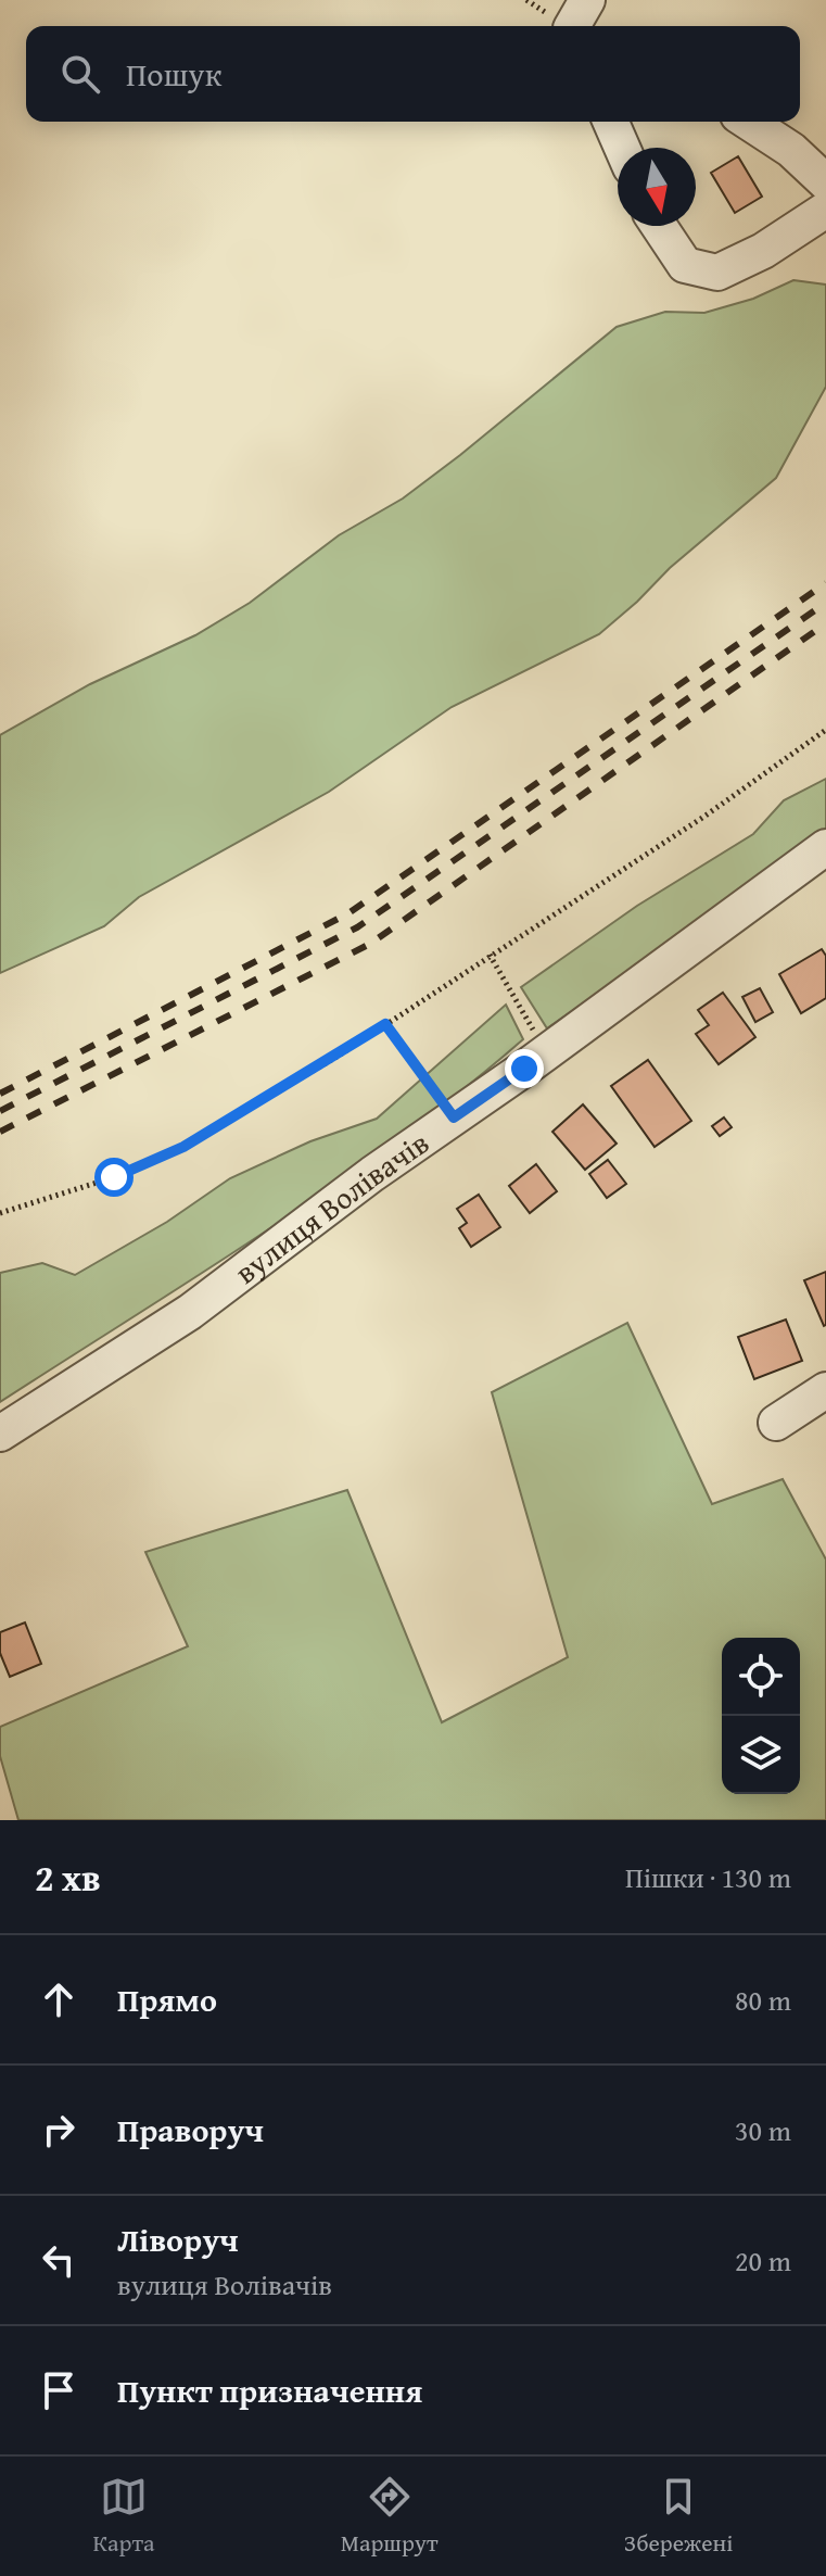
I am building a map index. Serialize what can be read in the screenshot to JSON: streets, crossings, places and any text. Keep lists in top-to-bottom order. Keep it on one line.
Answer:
{"streets":{"street":["вулиця Волівачів"]},"north":"bottom","page":{"search":"Пошук","heading":["2 хв","Пішки · 130 m"],"list":[["Прямо","80 m"],["Праворуч","30 m"],["Ліворуч","вулиця Волівачів","20 m"],"Пункт призначення"],"nav":["Карта","Маршрут","Збережені"]}}
